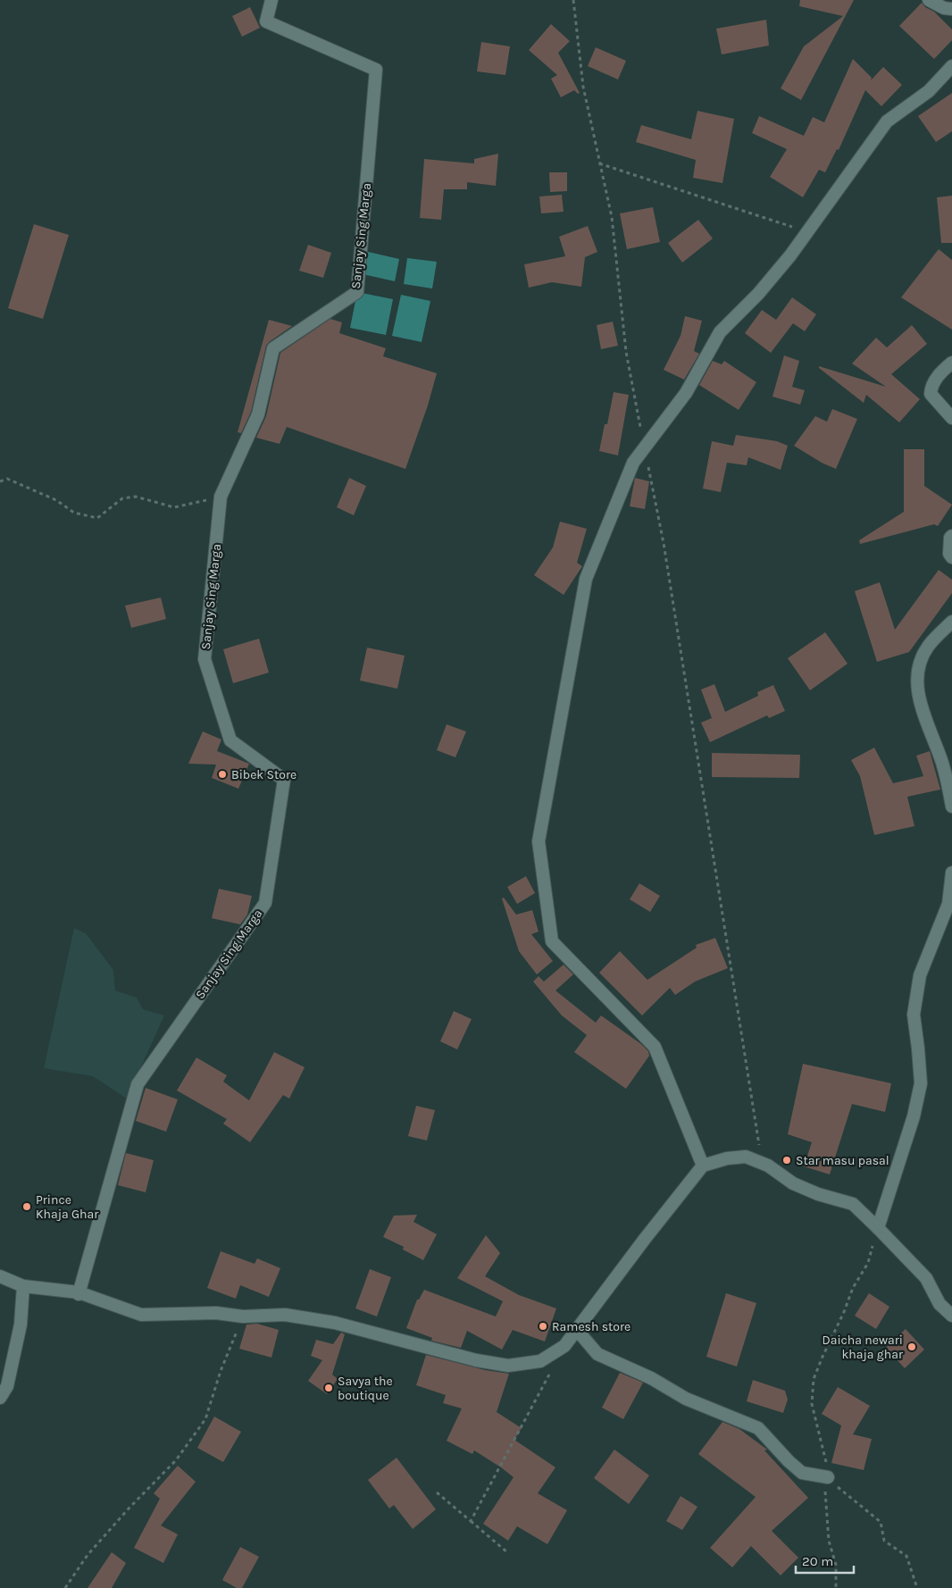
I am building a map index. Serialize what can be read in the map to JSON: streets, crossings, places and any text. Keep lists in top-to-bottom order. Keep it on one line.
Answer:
{"streets":{"street":["Sanjay Sing Marga"]},"places":["Bibek Store","Star masu pasal","Prince Khaja Ghar","Ramesh store","Daicha newari khaja ghar","Savya the boutique"],"scale_bar":"20 m"}
